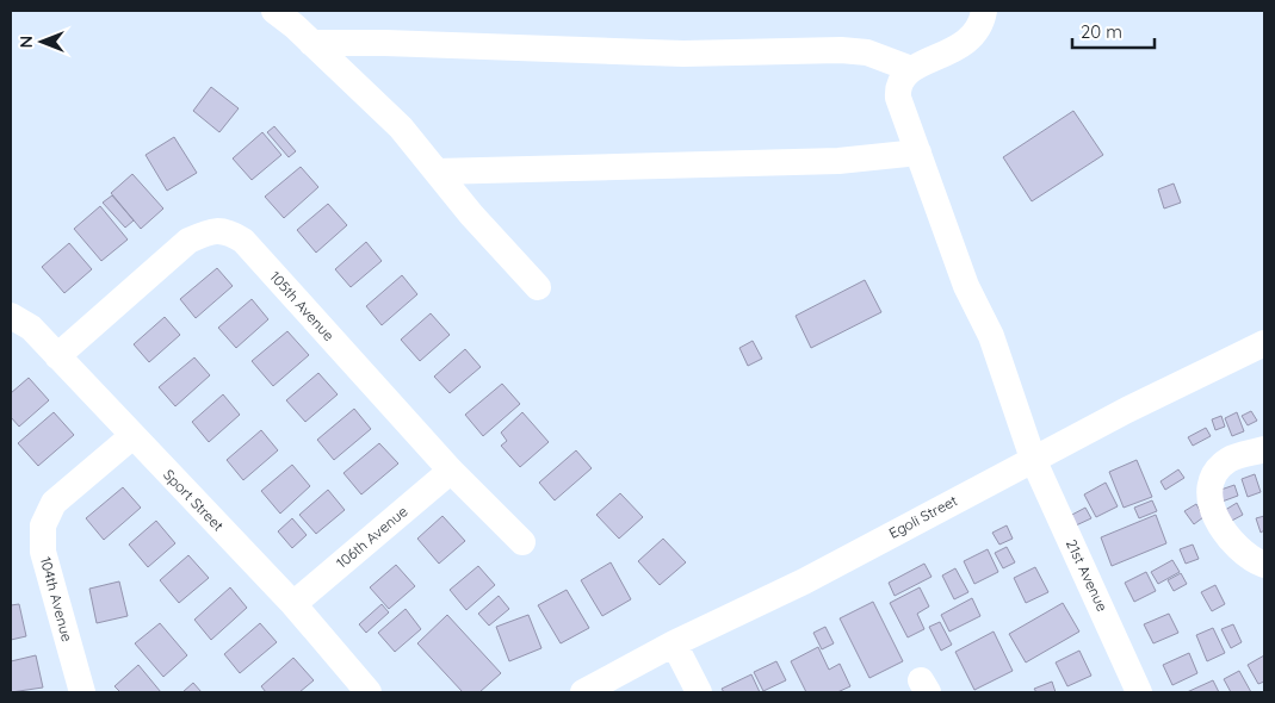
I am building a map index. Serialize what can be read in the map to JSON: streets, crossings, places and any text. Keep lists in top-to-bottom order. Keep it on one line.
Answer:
{"streets":{"street":["105th Avenue","Sport Street","Egoli Street","106th Avenue","21st Avenue","104th Avenue"]},"crossings":[["105th Avenue","Sport Street"],["105th Avenue","106th Avenue"],["Sport Street","106th Avenue"],["Sport Street","104th Avenue"],["Egoli Street","21st Avenue"]],"scale_bar":"20 m","north":"left"}
